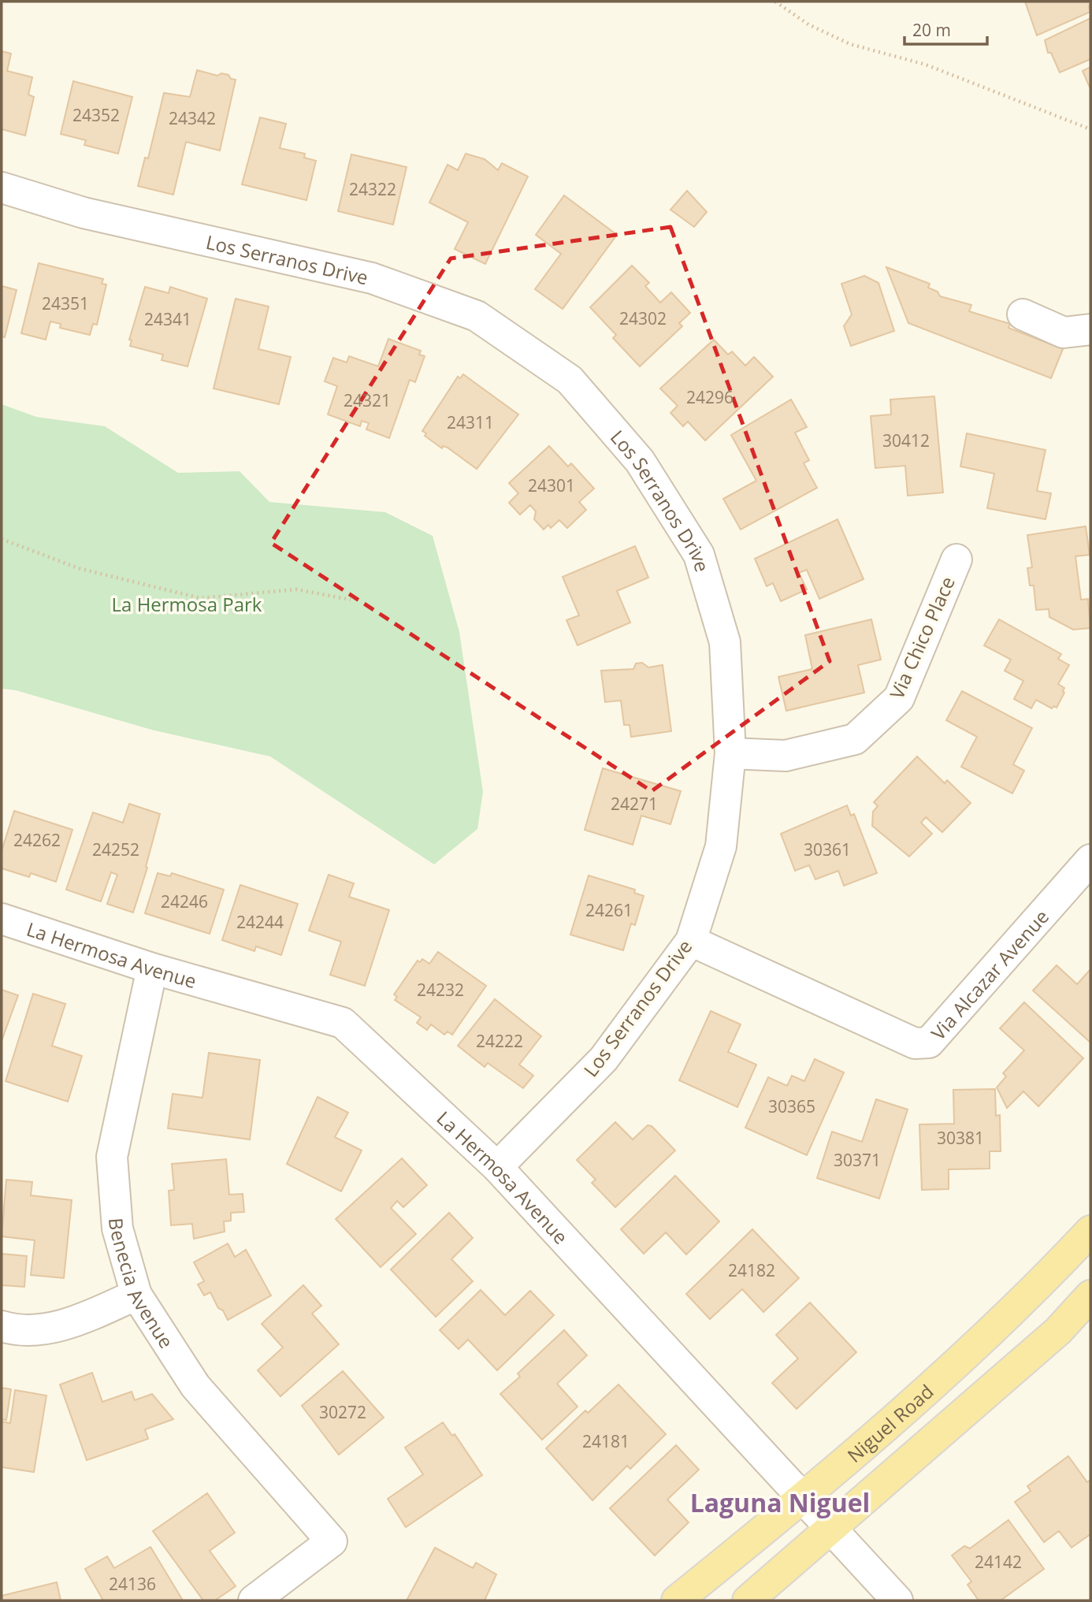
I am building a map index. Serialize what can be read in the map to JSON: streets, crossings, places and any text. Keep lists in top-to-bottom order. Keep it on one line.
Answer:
{"streets":{"main road":["Niguel Road"],"street":["Los Serranos Drive","Via Chico Place","La Hermosa Avenue","Via Alcazar Avenue","Benecia Avenue"]},"crossings":[["Los Serranos Drive","Via Chico Place"],["Los Serranos Drive","La Hermosa Avenue"],["Los Serranos Drive","Via Alcazar Avenue"],["La Hermosa Avenue","Benecia Avenue"],["La Hermosa Avenue","Niguel Road"]],"districts":["Laguna Niguel"],"parks":["La Hermosa Park"],"house_numbers":["24352","24342","24322","24351","24302","24341","24296","24321","24311","30412","24301","24271","24262","24252","30361","24246","24261","24244","24232","24222","30365","30381","30371","24182","30272","24181","24142","24136"],"scale_bar":"20 m"}
